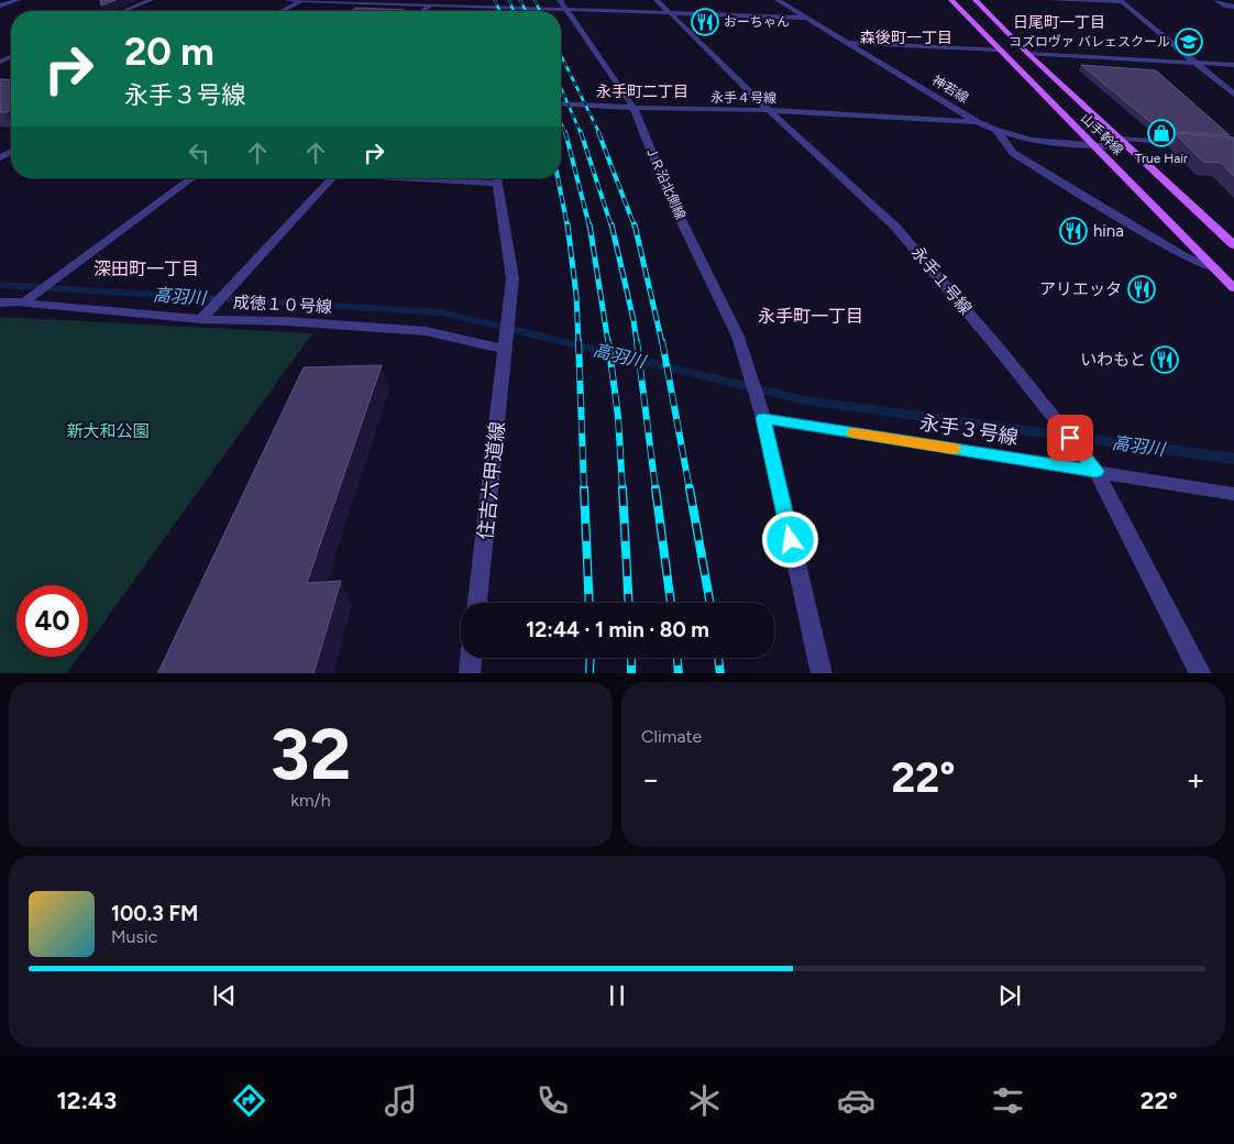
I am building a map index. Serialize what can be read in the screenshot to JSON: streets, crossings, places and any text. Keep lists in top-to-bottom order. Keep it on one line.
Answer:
{"streets":{"main road":["山手幹線"],"street":["神若線","永手４号線","ＪＲ沿北側線","永手１号線","成徳１０号線","永手３号線","住吉六甲道線"]},"crossings":[["神若線","永手４号線"],["神若線","山手幹線"],["永手４号線","ＪＲ沿北側線"],["永手４号線","永手１号線"],["ＪＲ沿北側線","永手３号線"],["永手１号線","永手３号線"],["成徳１０号線","住吉六甲道線"]],"districts":["日尾町一丁目","森後町一丁目","永手町二丁目","深田町一丁目","永手町一丁目"],"water":["高羽川"],"parks":["新大和公園"],"places":{"restaurant":["おーちゃん","hina","アリエッタ","いわもと"],"school or university":["コズロヴァ バレェスクール"],"shop":["True Hair"]},"page":{"turn":["20 m","永手３号線"],"limit":"40","trip":"12:44 · 1 min · 80 m","tile":[["32","km/h"],"Climate"],"heat":["−","22°","+"],"song":["100.3 FM","Music"],"tabs":["12:43","22°"]}}
